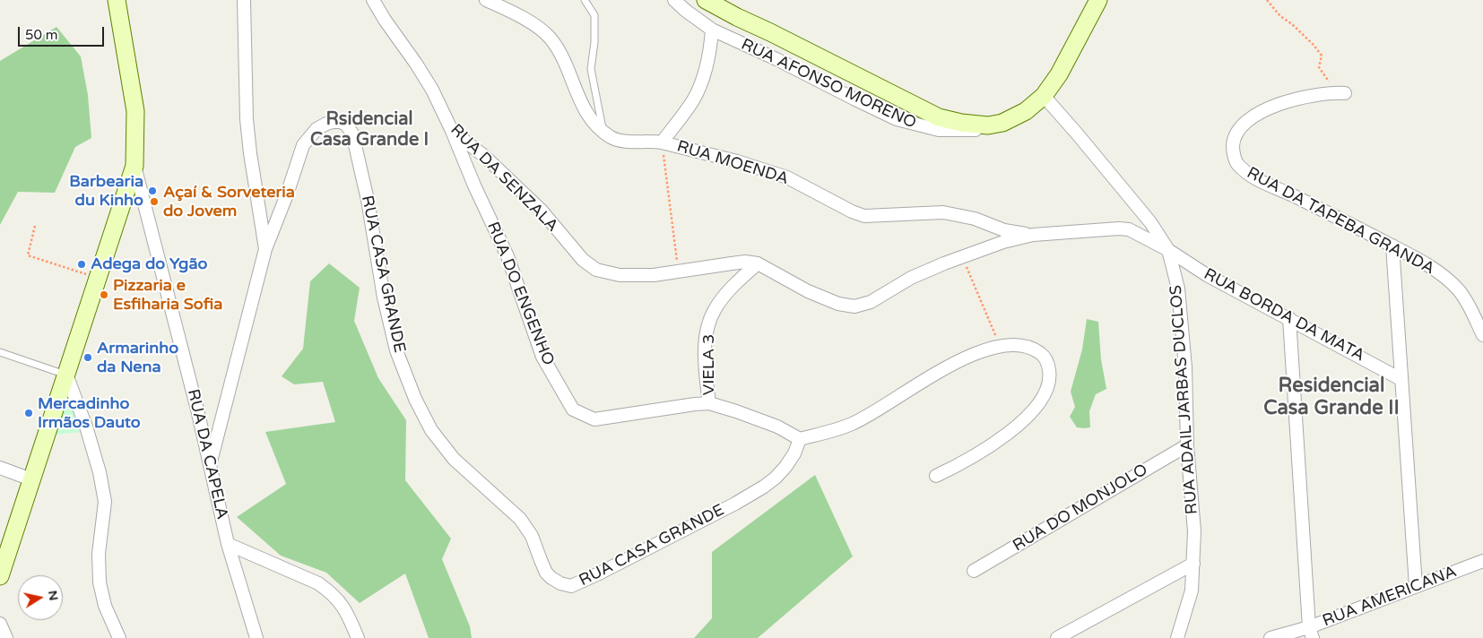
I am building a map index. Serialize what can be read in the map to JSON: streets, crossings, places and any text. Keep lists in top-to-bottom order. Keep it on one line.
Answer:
{"streets":{"main road":["RUA AFONSO MORENO"],"street":["RUA MOENDA","RUA DA SENZALA","RUA DA TAPEBA GRANDA","RUA CASA GRANDE","RUA DO ENGENHO","RUA BORDA DA MATA","VIELA 3","RUA ADAIL JARBAS DUCLOS","RUA DA CAPELA","RUA DO MONJOLO","RUA AMERICANA"]},"crossings":[["RUA AFONSO MORENO","RUA ADAIL JARBAS DUCLOS"],["RUA MOENDA","RUA DA SENZALA"],["RUA DA SENZALA","RUA DO ENGENHO"],["RUA DA SENZALA","RUA BORDA DA MATA"],["RUA DA SENZALA","VIELA 3"],["RUA DA SENZALA","RUA ADAIL JARBAS DUCLOS"],["RUA CASA GRANDE","RUA DO ENGENHO"],["RUA CASA GRANDE","RUA DA CAPELA"],["RUA DO ENGENHO","VIELA 3"],["RUA BORDA DA MATA","RUA ADAIL JARBAS DUCLOS"],["RUA ADAIL JARBAS DUCLOS","RUA DO MONJOLO"]],"districts":["Rsidencial Casa Grande I","Residencial Casa Grande II"],"places":["Barbearia du Kinho","Açaí & Sorveteria do Jovem","Adega do Ygão","Pizzaria e Esfiharia Sofia","Armarinho da Nena","Mercadinho Irmãos Dauto"],"scale_bar":"50 m","north":"right"}
